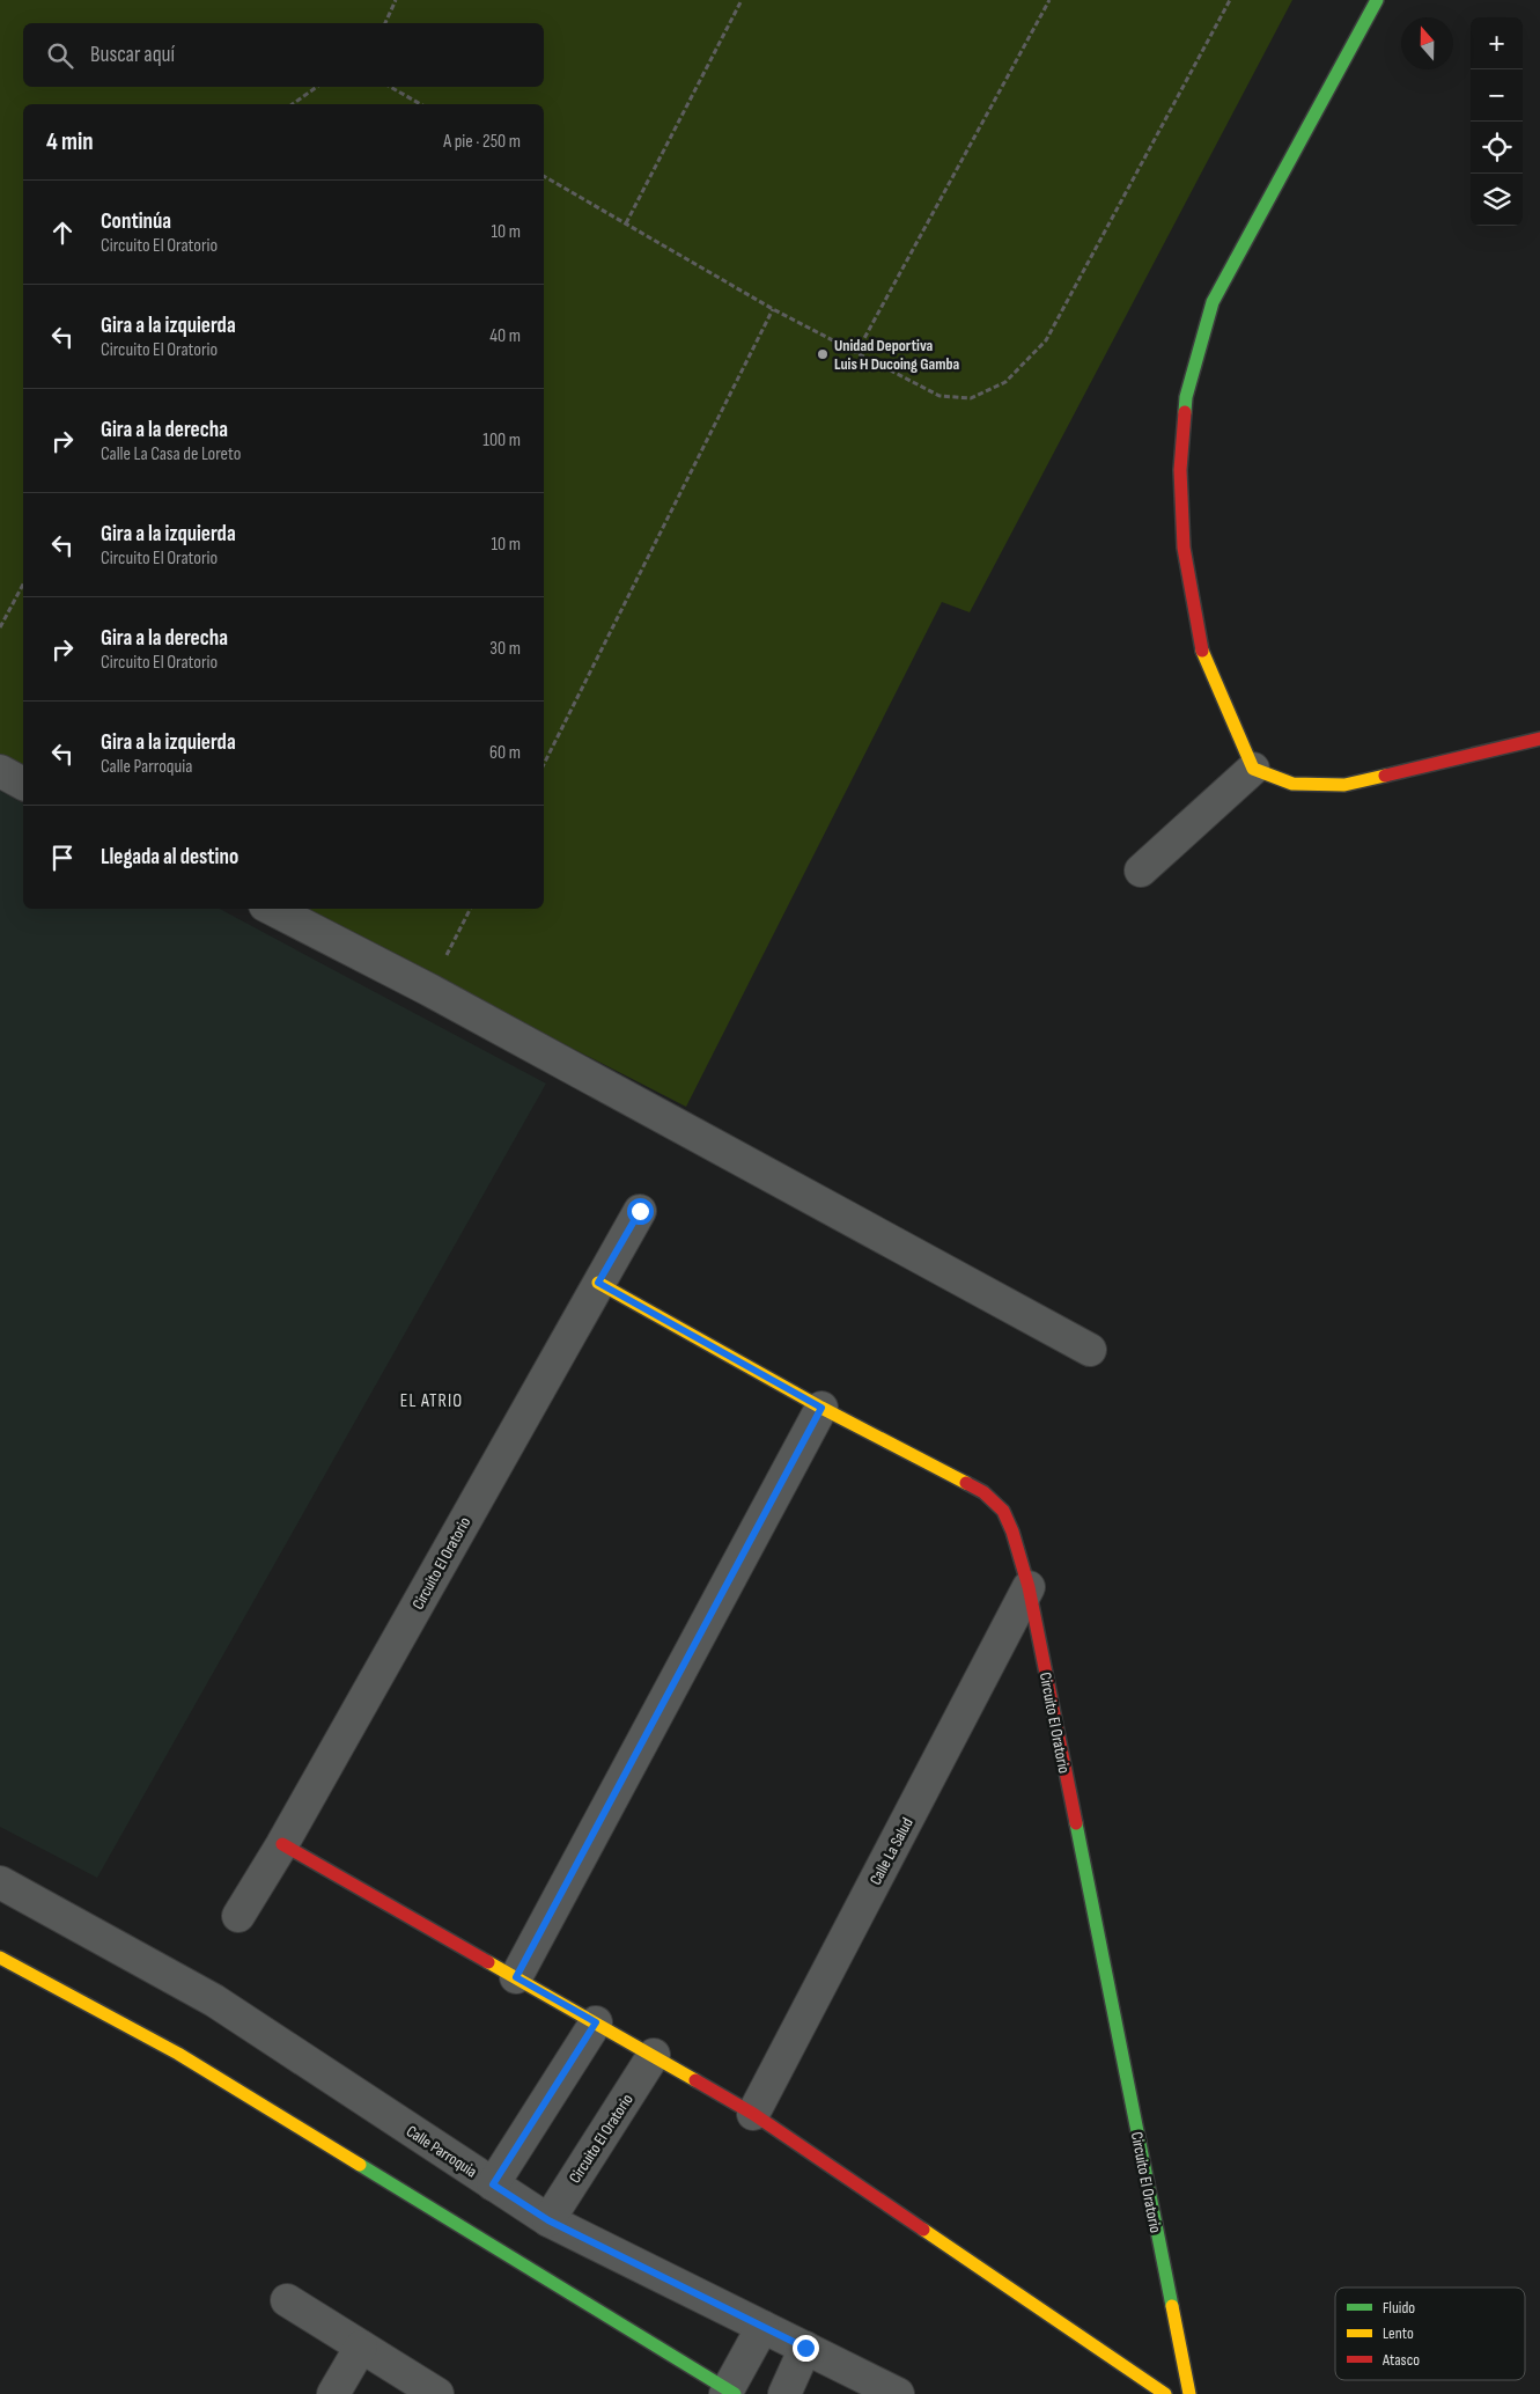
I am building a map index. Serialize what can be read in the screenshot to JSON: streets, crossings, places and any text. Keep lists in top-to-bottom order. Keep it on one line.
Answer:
{"streets":{"street":["Circuito El Oratorio","Calle La Salud","Calle Parroquia"]},"crossings":[["Circuito El Oratorio","Calle La Salud"],["Circuito El Oratorio","Calle Parroquia"]],"districts":["EL ATRIO"],"places":["Unidad Deportiva Luis H Ducoing Gamba"],"legend":["Fluido","Lento","Atasco"],"north":"top","page":{"map_buttons":["+","−"],"search":"Buscar aquí","heading":["4 min","A pie · 250 m"],"list":[["Continúa","Circuito El Oratorio","10 m"],["Gira a la izquierda","Circuito El Oratorio","40 m"],["Gira a la derecha","Calle La Casa de Loreto","100 m"],["Gira a la izquierda","Circuito El Oratorio","10 m"],["Gira a la derecha","Circuito El Oratorio","30 m"],["Gira a la izquierda","Calle Parroquia","60 m"],"Llegada al destino"]}}
